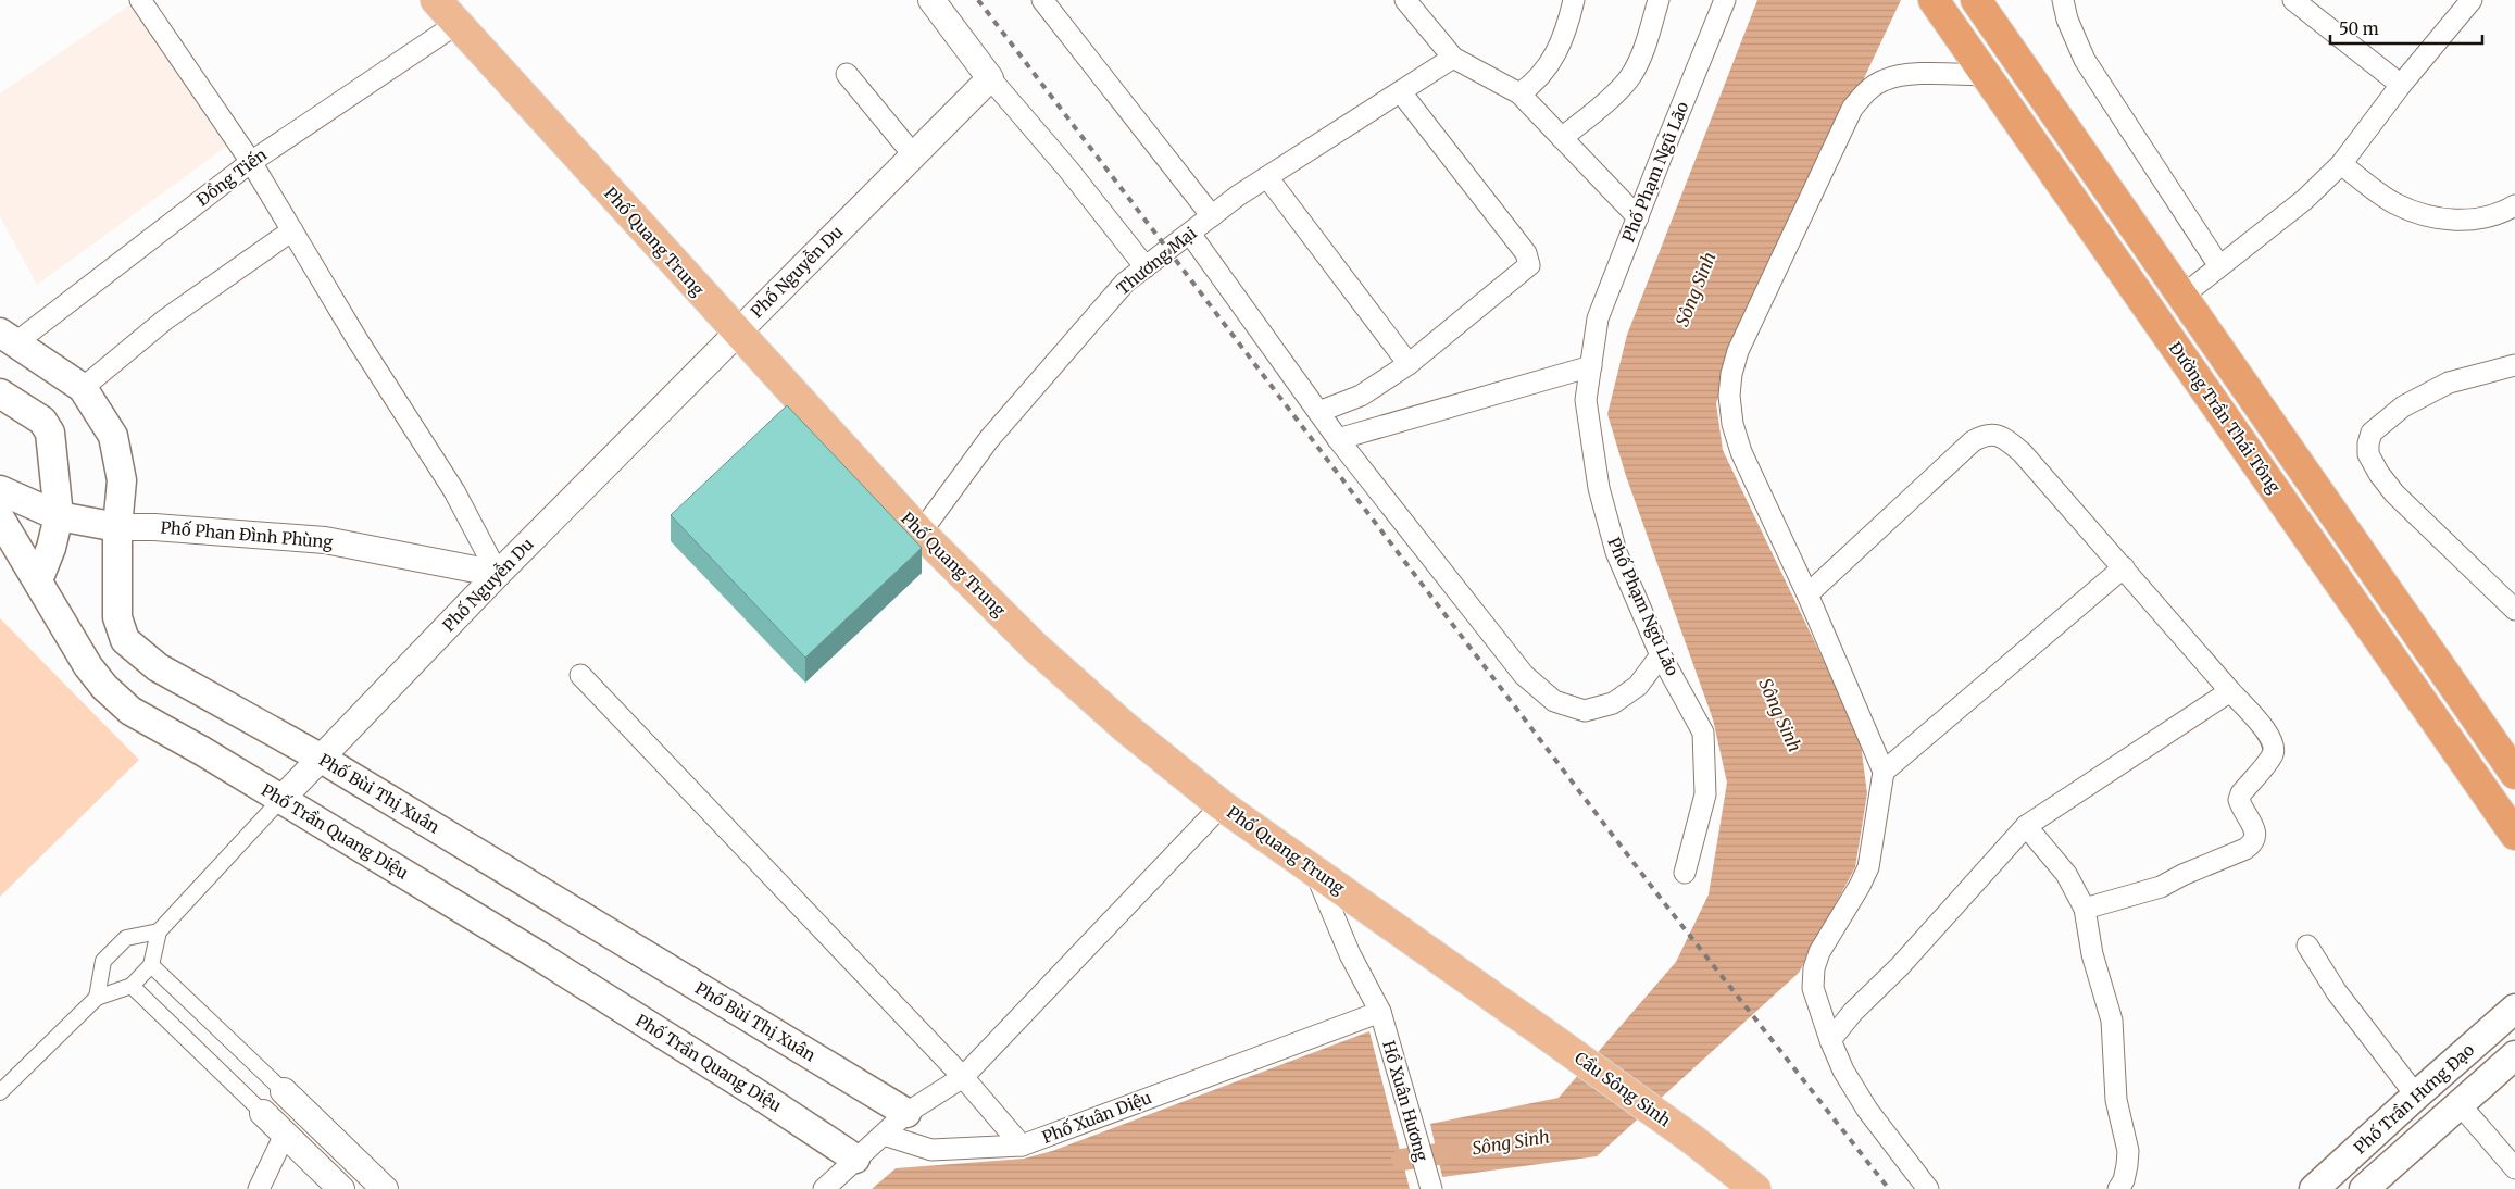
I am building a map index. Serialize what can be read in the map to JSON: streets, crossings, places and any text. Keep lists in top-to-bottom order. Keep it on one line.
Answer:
{"streets":{"highway":["Đường Trần Thái Tông"],"main road":["Phố Quang Trung","Phố Phan Đình Phùng","Phố Bùi Thị Xuân","Phố Trần Quang Diệu","Cầu Sông Sinh","Phố Trần Hưng Đạo"],"street":["Phố Phạm Ngũ Lão","Đồng Tiến","Thương Mại","Phố Nguyễn Du","Hồ Xuân Hương","Phố Xuân Diệu"]},"crossings":[["Đồng Tiến","Phố Quang Trung"],["Đồng Tiến","Phố Bùi Thị Xuân"],["Phố Quang Trung","Thương Mại"],["Phố Quang Trung","Phố Nguyễn Du"],["Phố Quang Trung","Cầu Sông Sinh"],["Phố Quang Trung","Hồ Xuân Hương"],["Phố Nguyễn Du","Phố Phan Đình Phùng"],["Phố Nguyễn Du","Phố Bùi Thị Xuân"],["Phố Nguyễn Du","Phố Trần Quang Diệu"],["Phố Phan Đình Phùng","Phố Bùi Thị Xuân"],["Phố Bùi Thị Xuân","Phố Xuân Diệu"],["Hồ Xuân Hương","Phố Xuân Diệu"]],"water":["Sông Sinh"],"scale_bar":"50 m"}
